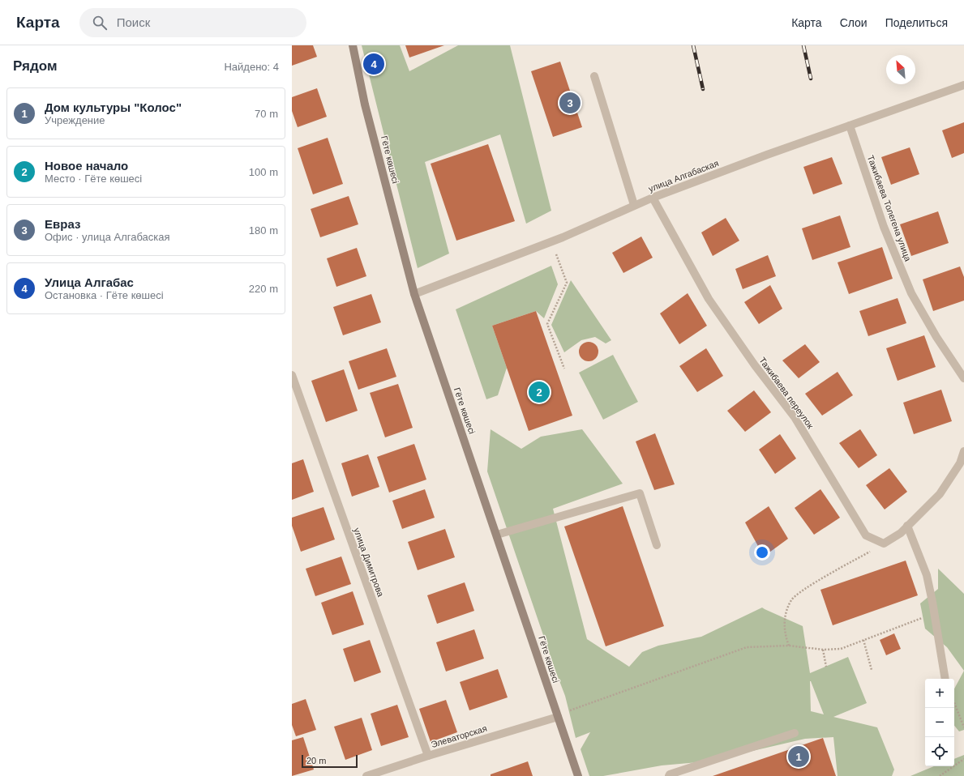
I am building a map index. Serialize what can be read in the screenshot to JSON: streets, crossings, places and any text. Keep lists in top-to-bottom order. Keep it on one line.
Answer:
{"streets":{"main road":["Гёте көшесі"],"street":["улица Алгабаская","Тажибаева Толегена улица","Тажибаева переулок","улица Димитрова","Элеваторская"]},"crossings":[["Гёте көшесі","улица Алгабаская"],["Гёте көшесі","Элеваторская"],["улица Алгабаская","Тажибаева Толегена улица"],["улица Алгабаская","Тажибаева переулок"],["улица Димитрова","Элеваторская"]],"scale_bar":"20 m","north":"top left","page":{"header":"Карта","search":"Поиск","nav":["Карта","Слои","Поделиться"],"heading":["Рядом","Найдено: 4"],"pins":["4","3","2","1"],"list":[{"mark":"1","name":"Дом культуры \"Колос\"","note":"Учреждение","value":"70 m"},{"mark":"2","name":"Новое начало","note":"Место · Гёте көшесі","value":"100 m"},{"mark":"3","name":"Евраз","note":"Офис · улица Алгабаская","value":"180 m"},{"mark":"4","name":"Улица Алгабас","note":"Остановка · Гёте көшесі","value":"220 m"}],"map_buttons":["+","−"],"scale":"20 m"}}
